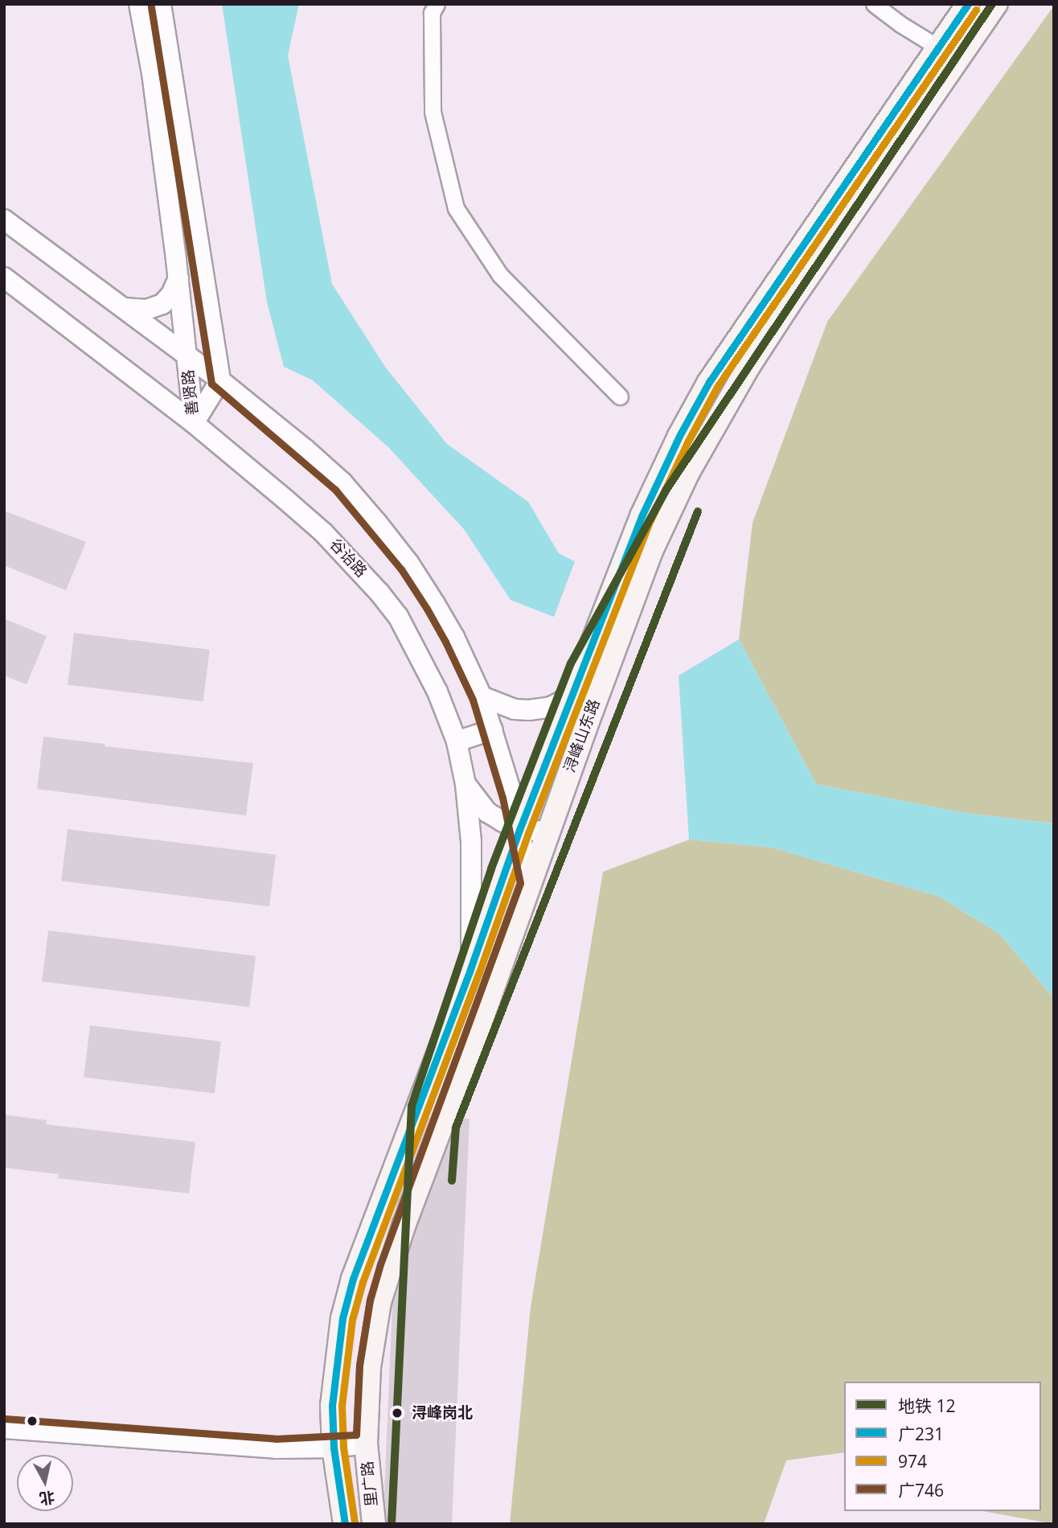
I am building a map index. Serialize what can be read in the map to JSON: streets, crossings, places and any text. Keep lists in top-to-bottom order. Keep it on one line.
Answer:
{"streets":{"main road":["浔峰山东路","里广路"],"street":["善贤路","谷诒路"]},"crossings":[["善贤路","谷诒路"],["谷诒路","浔峰山东路"],["浔峰山东路","里广路"]],"places":["浔峰岗北"],"lines":["metro line 12","transit line 广231","transit line 广746","transit line 974"],"legend":["地铁 12","广231","974","广746"],"north":"bottom"}
